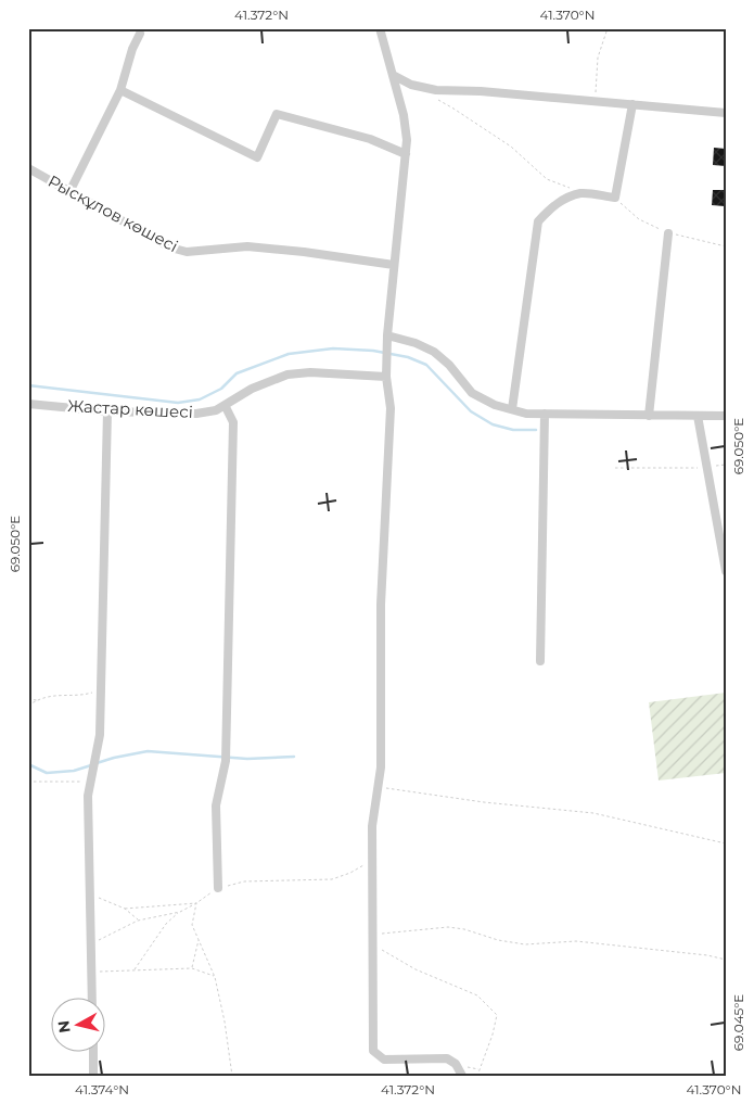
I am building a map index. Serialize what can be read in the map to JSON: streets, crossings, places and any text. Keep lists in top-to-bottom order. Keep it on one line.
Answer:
{"streets":{"street":["Рыскұлов көшесі","Жастар көшесі"]},"north":"left","coordinates":["41.372°N","41.370°N","69.050°E","69.045°E","41.374°N"]}
